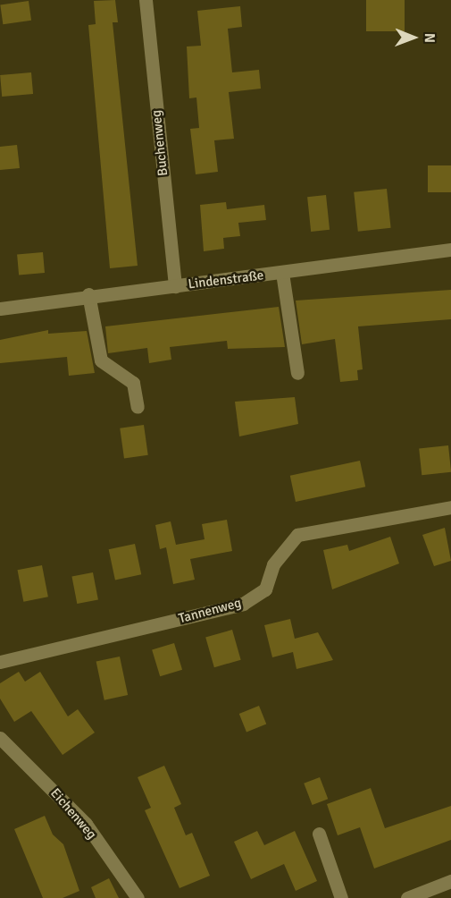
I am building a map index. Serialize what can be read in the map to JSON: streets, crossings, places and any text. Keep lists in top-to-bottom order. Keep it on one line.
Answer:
{"streets":{"street":["Buchenweg","Lindenstraße","Tannenweg","Eichenweg"]},"crossings":[["Buchenweg","Lindenstraße"]],"north":"right"}
